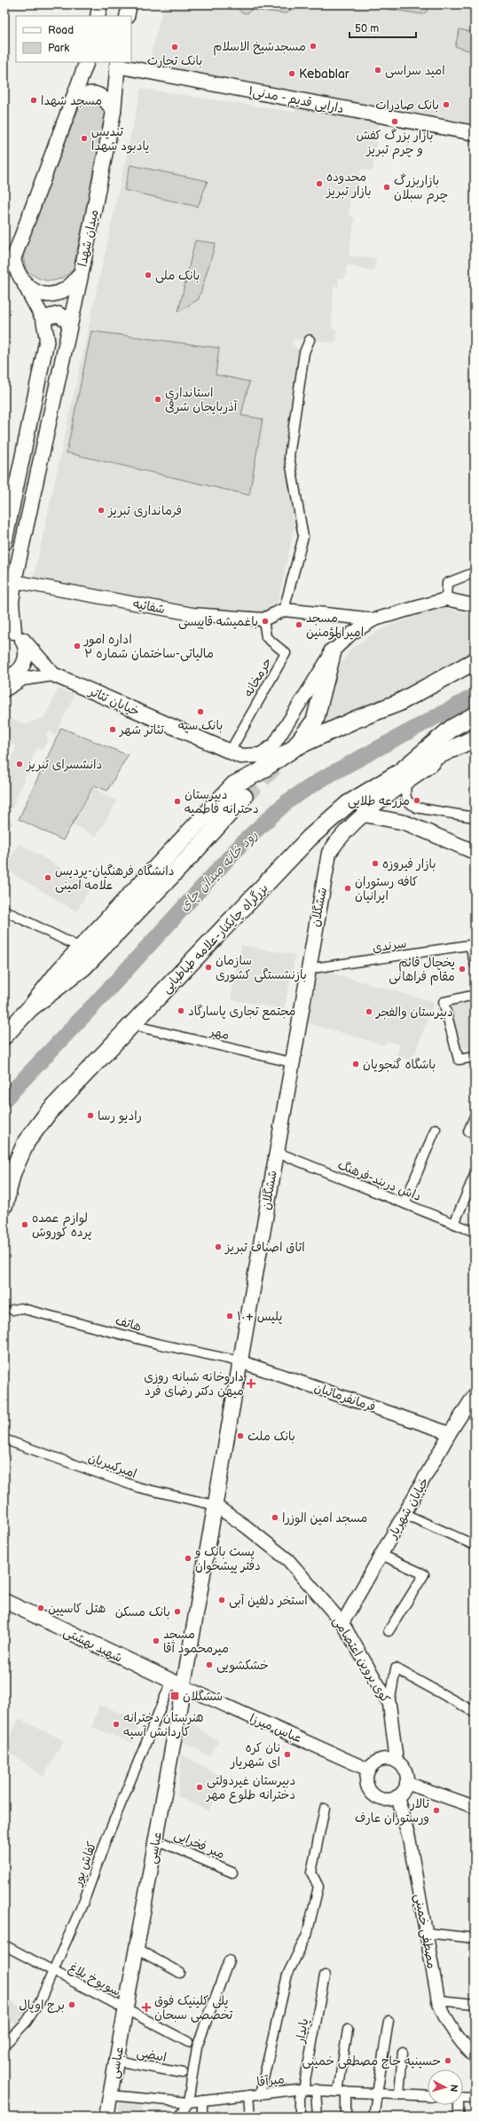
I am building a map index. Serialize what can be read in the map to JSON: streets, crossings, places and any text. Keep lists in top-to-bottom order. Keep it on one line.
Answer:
{"streets":{"highway":["بزرگراه چایکنار-علامه طباطبایی"],"main road":["دارایی قدیم - مدنی۱","میدان شهدا","شفائیه","خیابان تئاتر","ششگلان","فرمانفرمائیان","خیابان شهریار","شهید بهشتى","کوی پروین اعتصامی","عباس میرزا","عباسى","مصطفی خمینی","عباسی"],"street":["حرمخانه","سرندی","مهر","داش دربند-فرهنگ","هاتف","امیرکبیریان","میر فخرایی","کفاش پور","سویوخ بلاغ","پایدار","ابیضی","میرآقا"]},"crossings":[["دارایی قدیم - مدنی۱","میدان شهدا"],["شفائیه","حرمخانه"],["حرمخانه","خیابان تئاتر"],["ششگلان","بزرگراه چایکنار-علامه طباطبایی"],["ششگلان","سرندی"],["ششگلان","مهر"],["ششگلان","داش دربند-فرهنگ"],["ششگلان","هاتف"],["ششگلان","فرمانفرمائیان"],["ششگلان","امیرکبیریان"],["ششگلان","شهید بهشتى"],["ششگلان","کوی پروین اعتصامی"],["ششگلان","عباس میرزا"],["ششگلان","عباسى"],["ششگلان","کفاش پور"],["هاتف","فرمانفرمائیان"],["فرمانفرمائیان","خیابان شهریار"],["امیرکبیریان","کوی پروین اعتصامی"],["خیابان شهریار","کوی پروین اعتصامی"],["شهید بهشتى","عباس میرزا"],["شهید بهشتى","عباسى"],["شهید بهشتى","کفاش پور"],["کوی پروین اعتصامی","عباس میرزا"],["کوی پروین اعتصامی","مصطفی خمینی"],["عباس میرزا","عباسى"],["عباس میرزا","کفاش پور"],["عباس میرزا","مصطفی خمینی"],["میر فخرایی","عباسى"],["عباسى","کفاش پور"],["عباسى","سویوخ بلاغ"],["عباسى","عباسی"],["کفاش پور","سویوخ بلاغ"],["سویوخ بلاغ","عباسی"],["پایدار","میرآقا"],["ابیضی","عباسی"],["عباسی","میرآقا"]],"water":["رود خانه میدان چای"],"places":{"other":["مسجدشیخ الاسلام","بانک تجارت","امید سراسی","Kebablar","مسجد شهدا","بانک صادرات","بازار بزرگ کفش و چرم تبریز","تندیس یادبود شهدا","محدوده بازار تبریز","بازاربزرگ چرم سبلان","بانک ملی","استانداری آذربایجان شرقی","فرمانداری تبریز","باغمیشه قاپیسی","مسجد امیرالمؤمنین","اداره امور مالیاتی-ساختمان شماره ۲","بانک سپه","تئاتر شهر","دانشسرای تبریز","مزرعه طلایی","دبیرستان دخترانه فاطمیه","بازار فیروزه","دانشگاه فرهنگیان-پردیس علامه امینی","کافه رستوران ایرانیان","سازمان بازنشستگی کشوری","یخچال قائم مقام فراهانی","مجتمع تجاری پاسارگاد","دبیرستان والفجر","باشگاه گنجویان","رادیو رسا","لوازم عمده پرده کوروش","اتاق اصناف تبریز","پلیس +۱۰","بانک ملت","مسجد امین الوزرا","پست بانک و دفتر پیشخوان","استخر دلفین آبی","هتل کاسپین","بانک مسکن","مسجد میرمحمود آقا","خشکشویی","هنرستان دخترانه کاردانش آسیه","نان کره ای شهریار","دبیرستان غیردولتی دخترانه طلوع مهر","تالار ورستوران عارف","برج اوپال","حسینیه حاج مصطفی خمینی"],"health":["داروخانه شبانه روزی میهن دکتر رضای فرد","پلی کلینیک فوق تخصصی سبحان"],"transit":["ششگلان"]},"legend":["Road","Park"],"scale_bar":"50 m","north":"right"}
